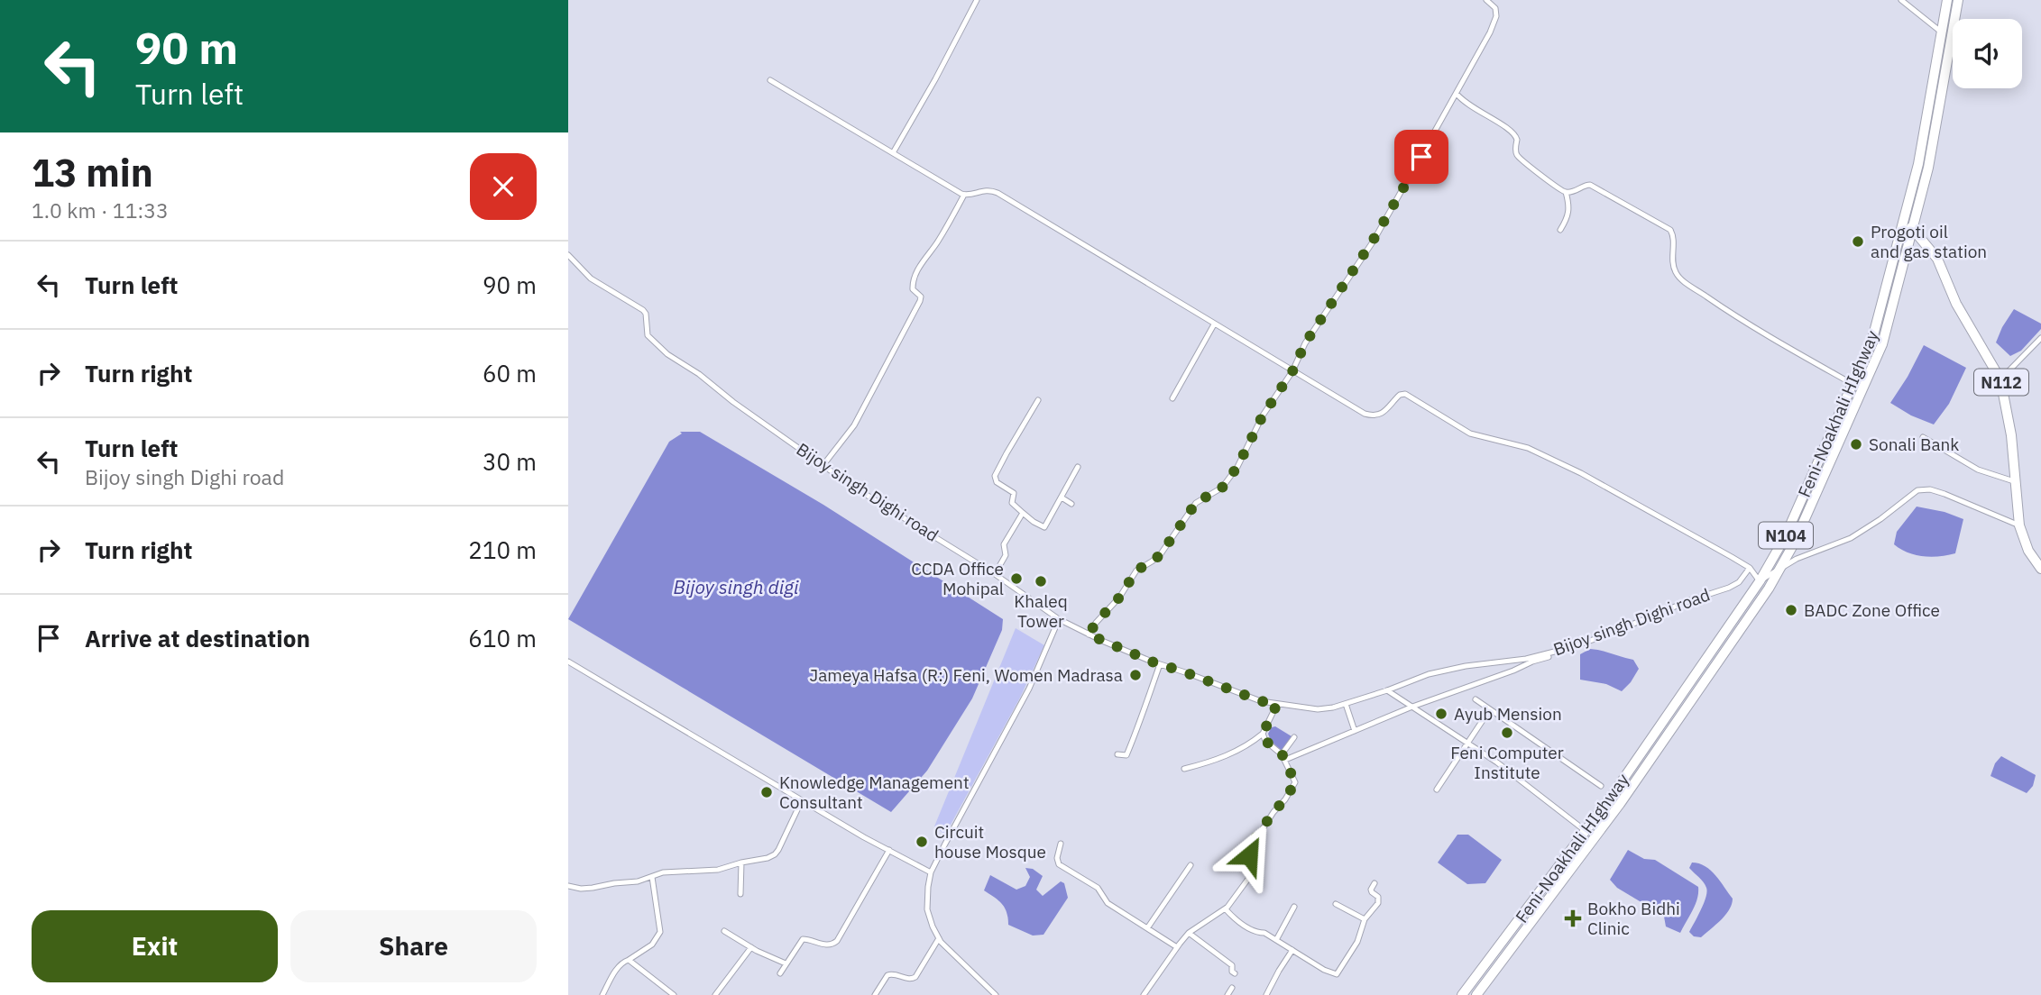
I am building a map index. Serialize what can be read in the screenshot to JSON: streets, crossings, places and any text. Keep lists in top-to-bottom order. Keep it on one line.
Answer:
{"streets":{"highway":["N112","Feni-Noakhali HIghway","N104"],"street":["Bijoy singh Dighi road"]},"crossings":[["N112","Feni-Noakhali HIghway"]],"water":["Bijoy singh digi"],"places":{"other":["Progoti oil and gas station","Sonali Bank","CCDA Office Mohipal","Khaleq Tower","BADC Zone Office","Jameya Hafsa (R:) Feni, Women Madrasa","Ayub Mension","Feni Computer Institute","Knowledge Management Consultant","Circuit house Mosque"],"health":["Bokho Bidhi Clinic"]},"page":{"turn":["90 m","Turn left"],"heading":["13 min","1.0 km · 11:33"],"list":[{"name":"Turn left","value":"90 m"},{"name":"Turn right","value":"60 m"},{"name":"Turn left","note":"Bijoy singh Dighi road","value":"30 m"},{"name":"Turn right","value":"210 m"},{"name":"Arrive at destination","value":"610 m"}],"buttons":["Exit","Share"]}}
